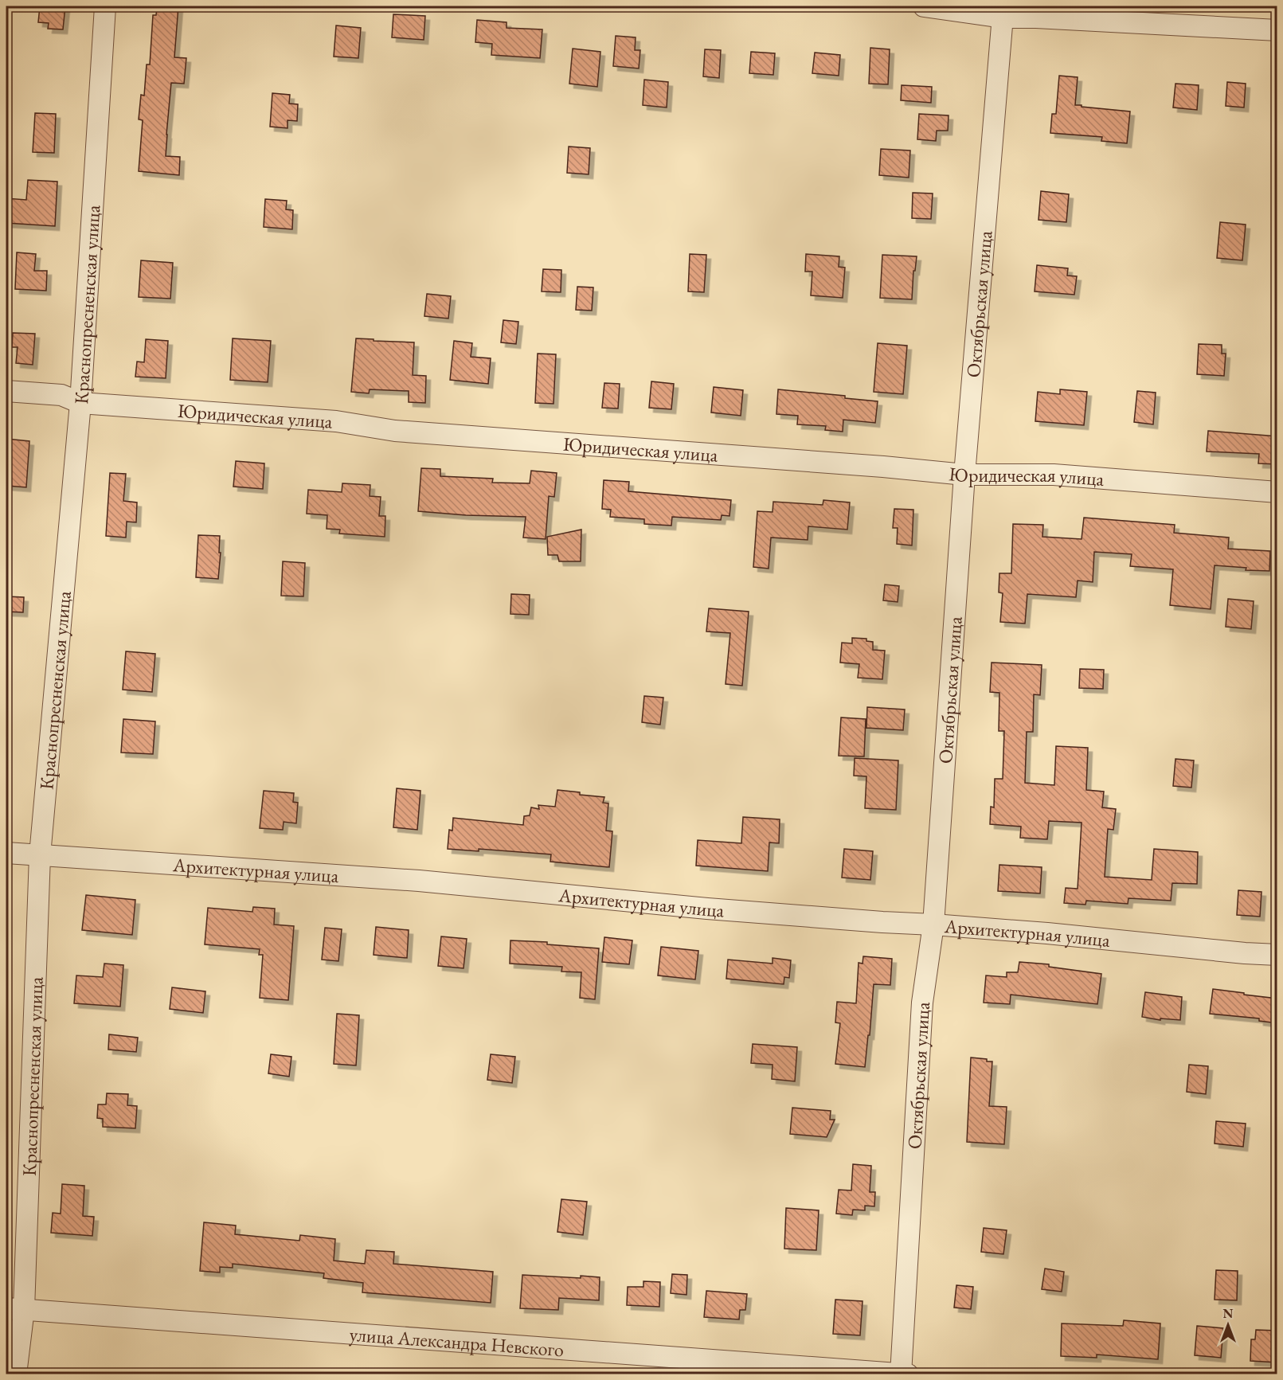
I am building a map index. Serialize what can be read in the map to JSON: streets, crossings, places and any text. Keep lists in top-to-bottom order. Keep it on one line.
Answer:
{"streets":{"street":["Краснопресненская улица","Октябрьская улица","Юридическая улица","Архитектурная улица","улица Александра Невского"]},"crossings":[["Краснопресненская улица","Юридическая улица"],["Краснопресненская улица","Архитектурная улица"],["Краснопресненская улица","улица Александра Невского"],["Октябрьская улица","Юридическая улица"],["Октябрьская улица","Архитектурная улица"],["Октябрьская улица","улица Александра Невского"]],"north":"top"}
